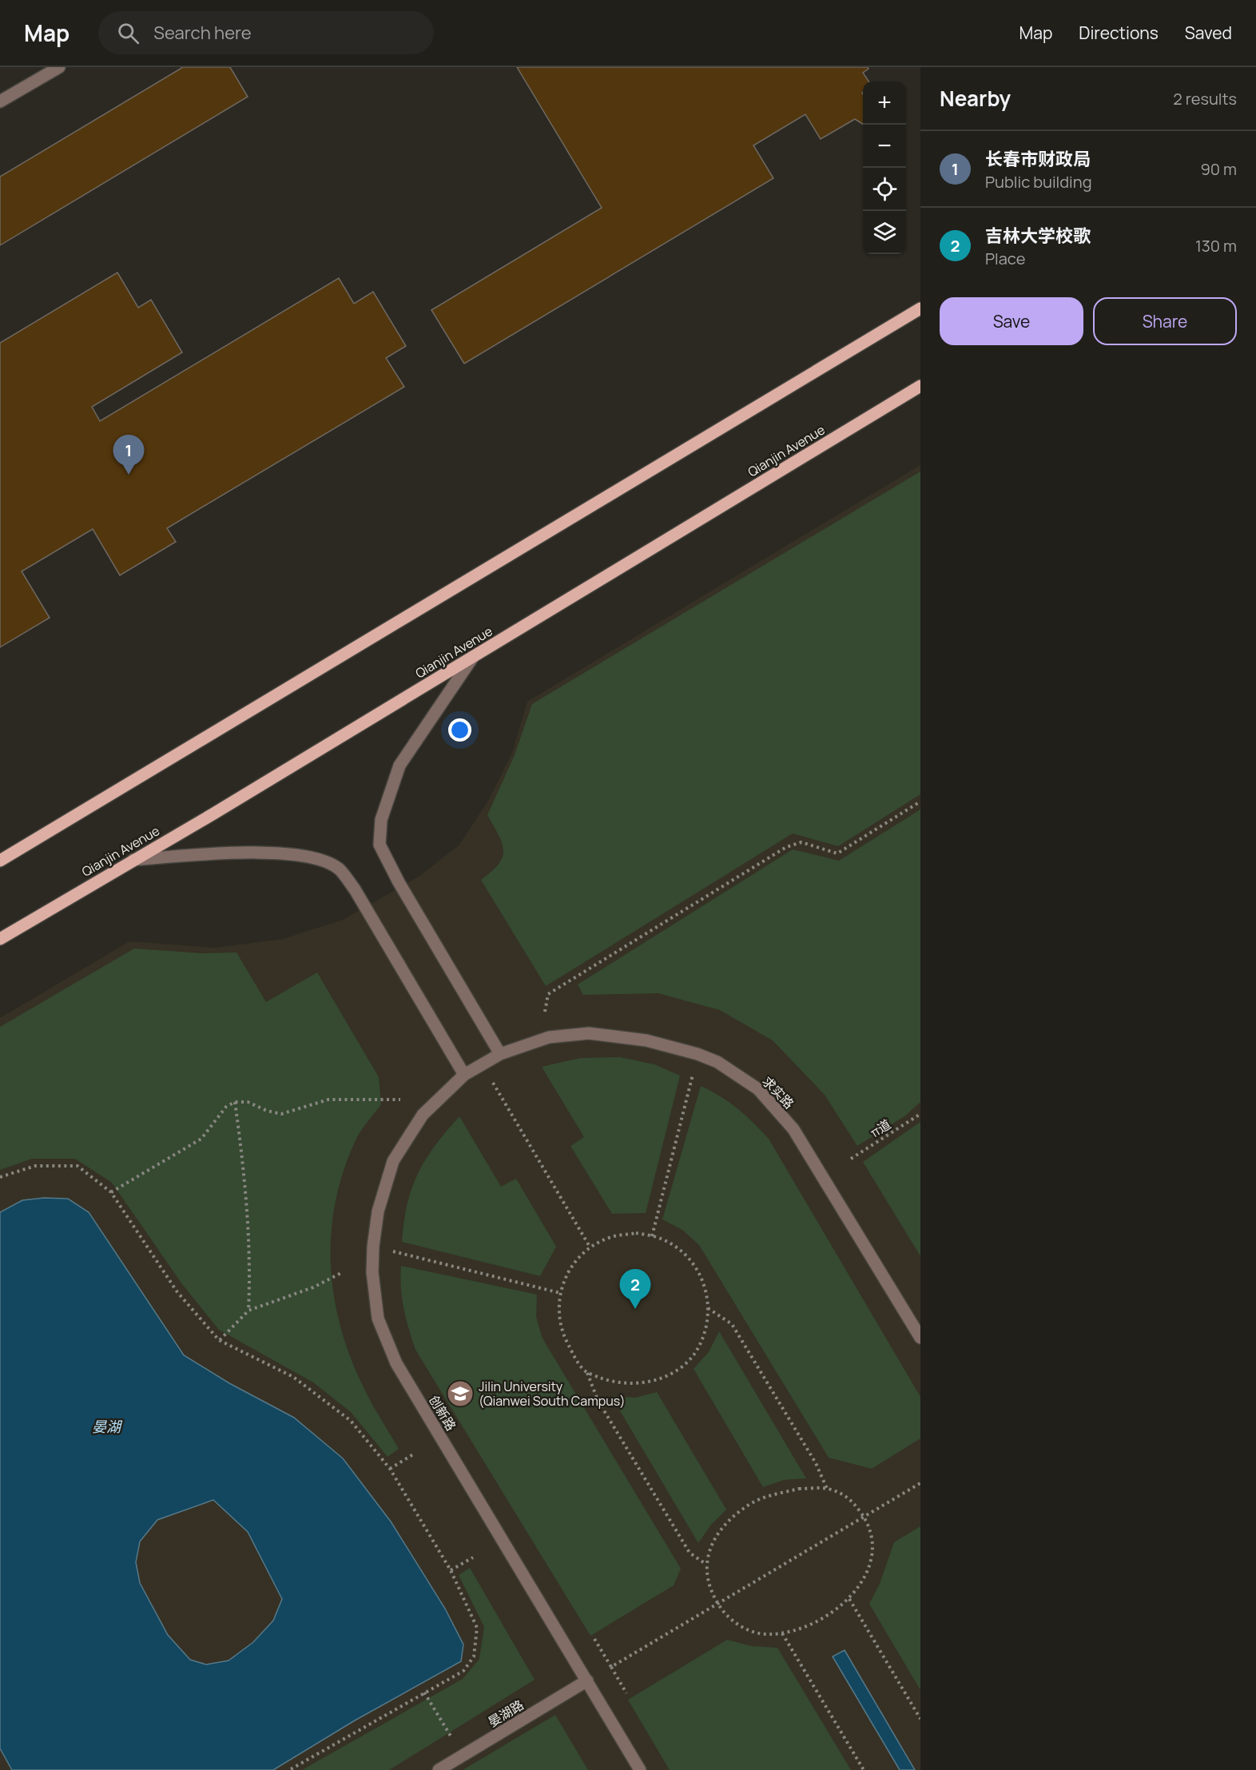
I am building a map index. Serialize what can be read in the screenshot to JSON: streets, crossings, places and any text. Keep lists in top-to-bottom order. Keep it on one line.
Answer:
{"streets":{"main road":["Qianjin Avenue"],"street":["求实路","创新路","晏湖路"],"path":["π道"]},"crossings":[["求实路","创新路"],["创新路","晏湖路"]],"water":["晏湖"],"places":{"school or university":["Jilin University (Qianwei South Campus)"]},"page":{"header":"Map","search":"Search here","nav":["Map","Directions","Saved"],"heading":["Nearby","2 results"],"map_buttons":["+","−"],"list":[{"mark":"1","name":"长春市财政局","note":"Public building","value":"90 m"},{"mark":"2","name":"吉林大学校歌","note":"Place","value":"130 m"}],"buttons":["Save","Share"],"pins":["1","2"]}}
